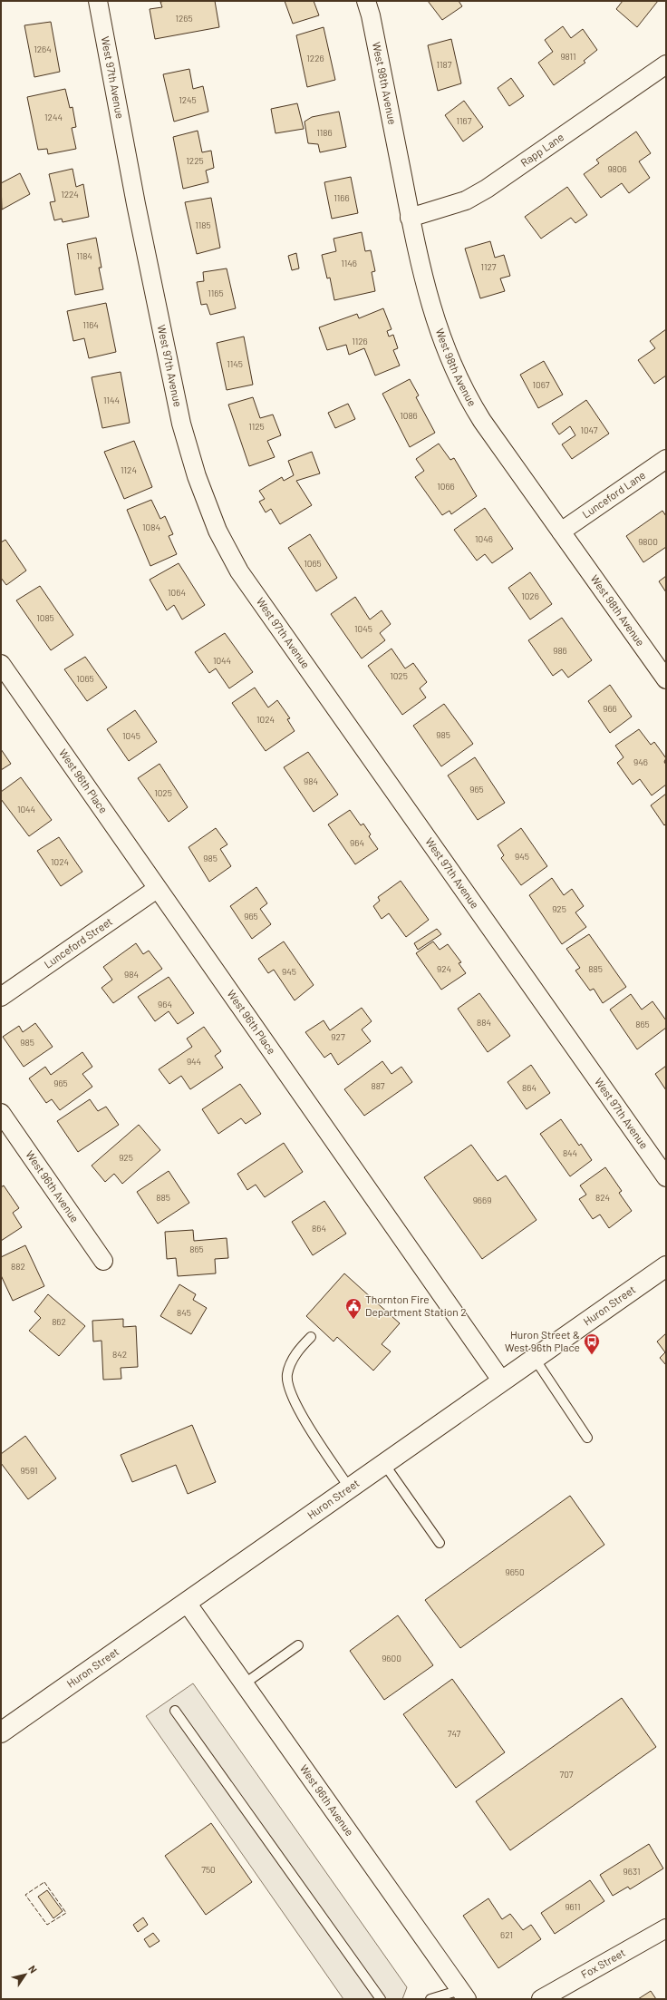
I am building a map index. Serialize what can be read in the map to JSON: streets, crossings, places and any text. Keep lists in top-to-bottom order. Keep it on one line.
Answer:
{"streets":{"main road":["Huron Street"],"street":["West 97th Avenue","West 98th Avenue","Rapp Lane","Lunceford Lane","West 96th Place","Lunceford Street","West 96th Avenue","Fox Street"]},"crossings":[["West 98th Avenue","Rapp Lane"],["West 98th Avenue","Lunceford Lane"],["West 96th Place","Lunceford Street"],["West 96th Place","Huron Street"],["West 96th Avenue","Huron Street"]],"places":{"public building":["Thornton Fire Department Station 2"],"bus stop":["Huron Street & West 96th Place"]},"house_numbers":["1265","1264","9811","1226","1187","1245","1244","1167","1186","1225","9806","1224","1166","1185","1184","1146","1127","1165","1164","1126","1145","1067","1144","1086","1125","1047","1124","1066","1084","1046","9800","1065","1064","1026","1085","1045","986","1044","1025","1065","966","1024","985","1045","946","984","965","1025","1044","964","945","985","1024","925","965","924","885","945","984","964","884","865","927","985","944","965","887","864","844","925","885","824","9669","864","865","882","845","862","842","9591","9650","9600","747","707","750","9631","9611","621"],"north":"top right"}
